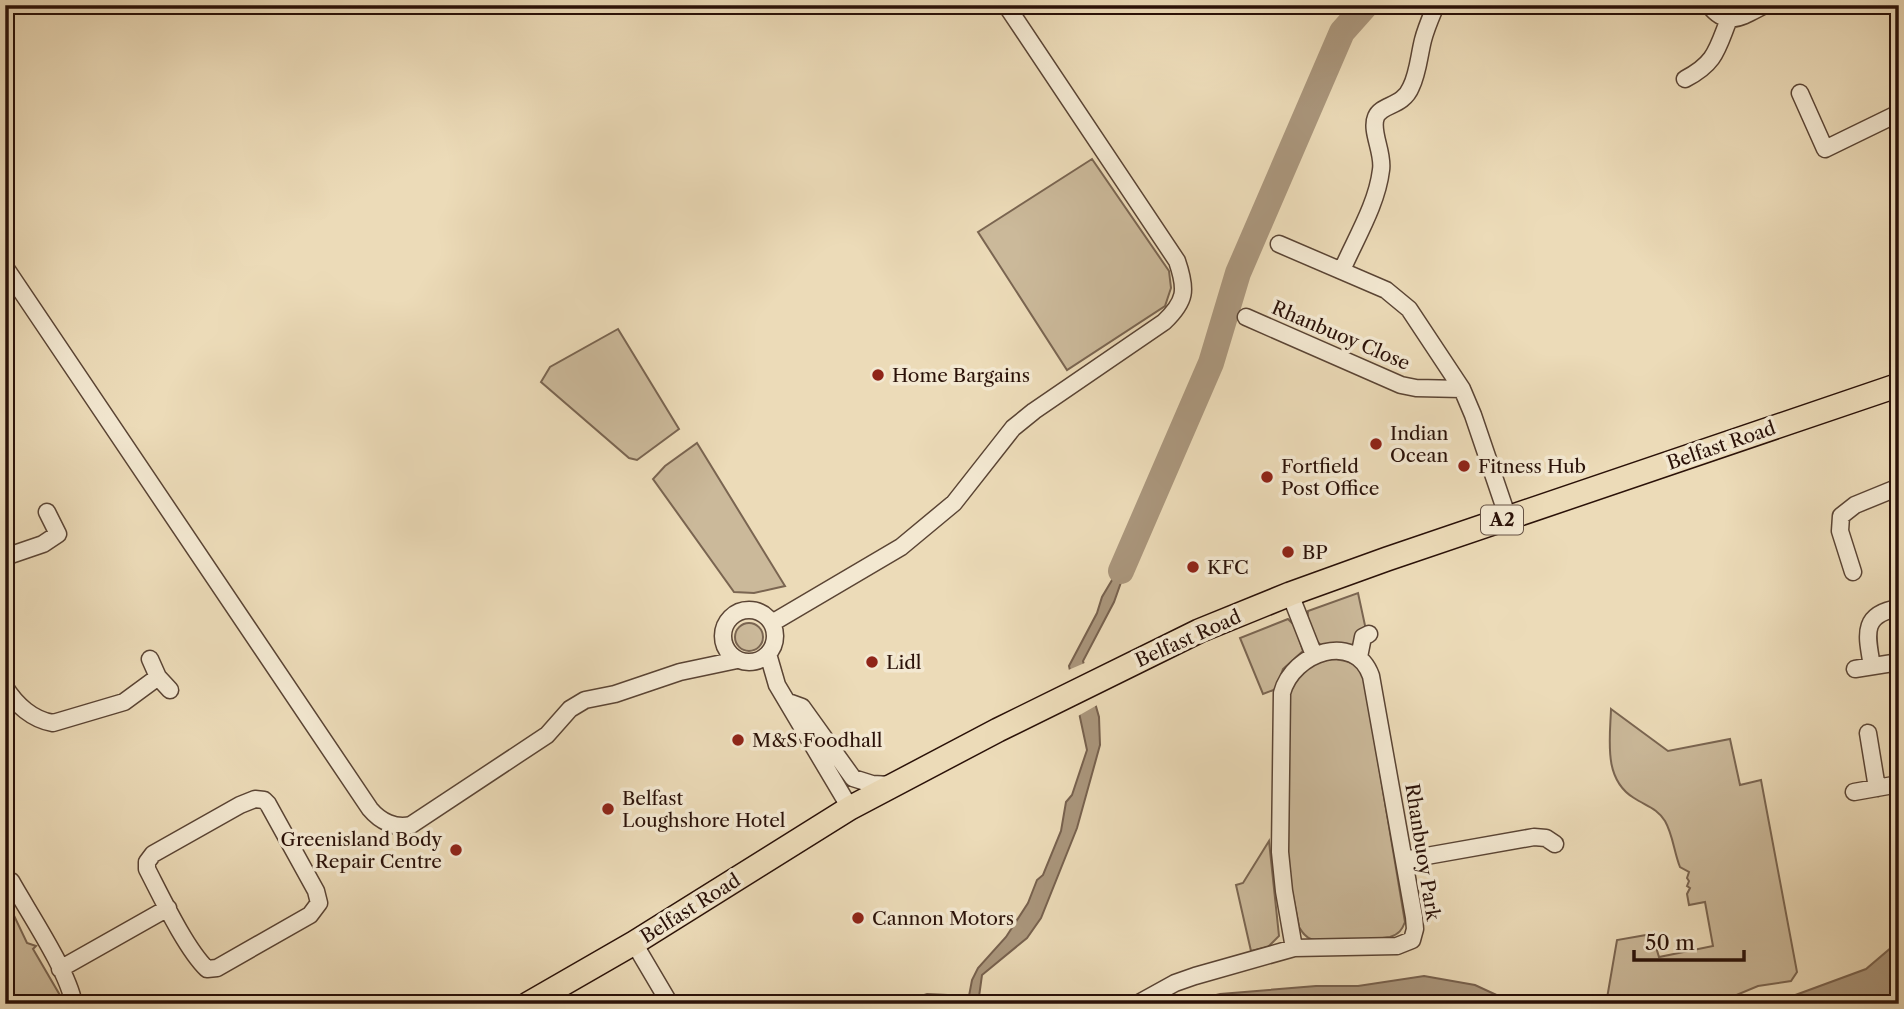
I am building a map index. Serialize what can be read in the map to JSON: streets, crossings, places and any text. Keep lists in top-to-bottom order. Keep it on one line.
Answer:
{"streets":{"highway":["Belfast Road","A2"],"street":["Rhanbuoy Close","Rhanbuoy Park"]},"crossings":[["Rhanbuoy Close","Belfast Road"]],"places":["Home Bargains","Indian Ocean","Fitness Hub","Fortfield Post Office","BP","KFC","Lidl","M&S Foodhall","Belfast Loughshore Hotel","Greenisland Body Repair Centre","Cannon Motors"],"scale_bar":"50 m"}
